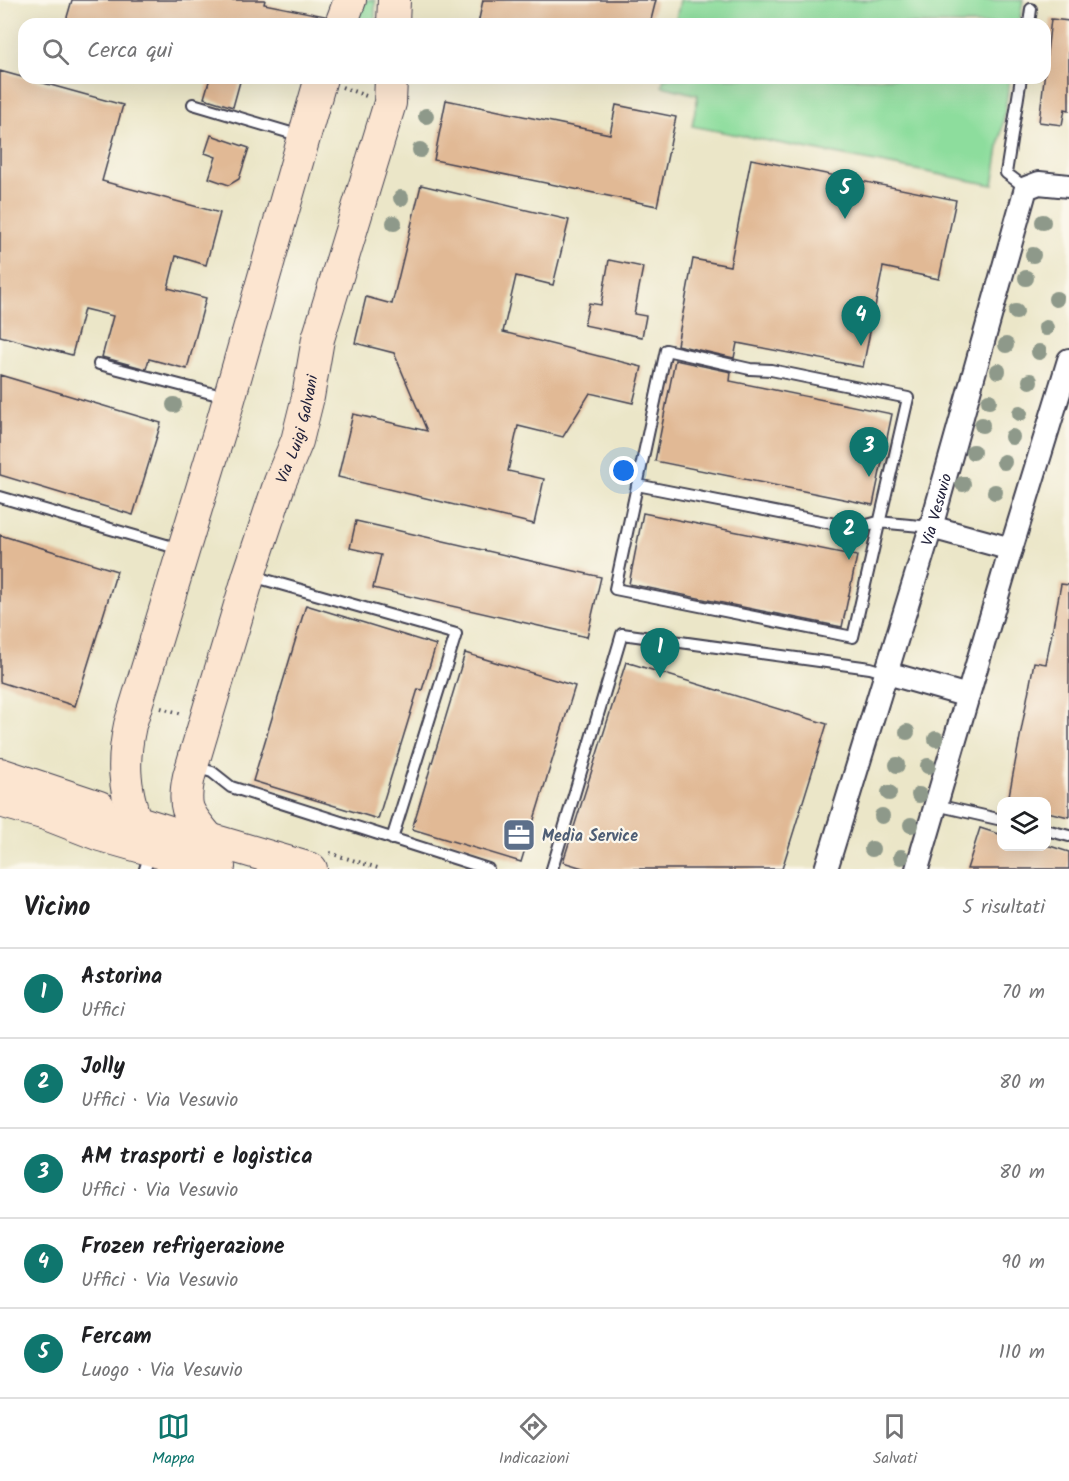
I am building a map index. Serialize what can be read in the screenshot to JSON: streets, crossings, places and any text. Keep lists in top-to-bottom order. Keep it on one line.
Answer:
{"streets":{"main road":["Via Luigi Galvani"],"street":["Via Vesuvio"]},"places":{"office":["Media Service"]},"page":{"search":"Cerca qui","pins":["5","4","3","2","1"],"heading":["Vicino","5 risultati"],"list":[{"mark":"1","name":"Astorina","note":"Uffici","value":"70 m"},{"mark":"2","name":"Jolly","note":"Uffici · Via Vesuvio","value":"80 m"},{"mark":"3","name":"AM trasporti e logistica","note":"Uffici · Via Vesuvio","value":"80 m"},{"mark":"4","name":"Frozen refrigerazione","note":"Uffici · Via Vesuvio","value":"90 m"},{"mark":"5","name":"Fercam","note":"Luogo · Via Vesuvio","value":"110 m"}],"nav":["Mappa","Indicazioni","Salvati"]}}
